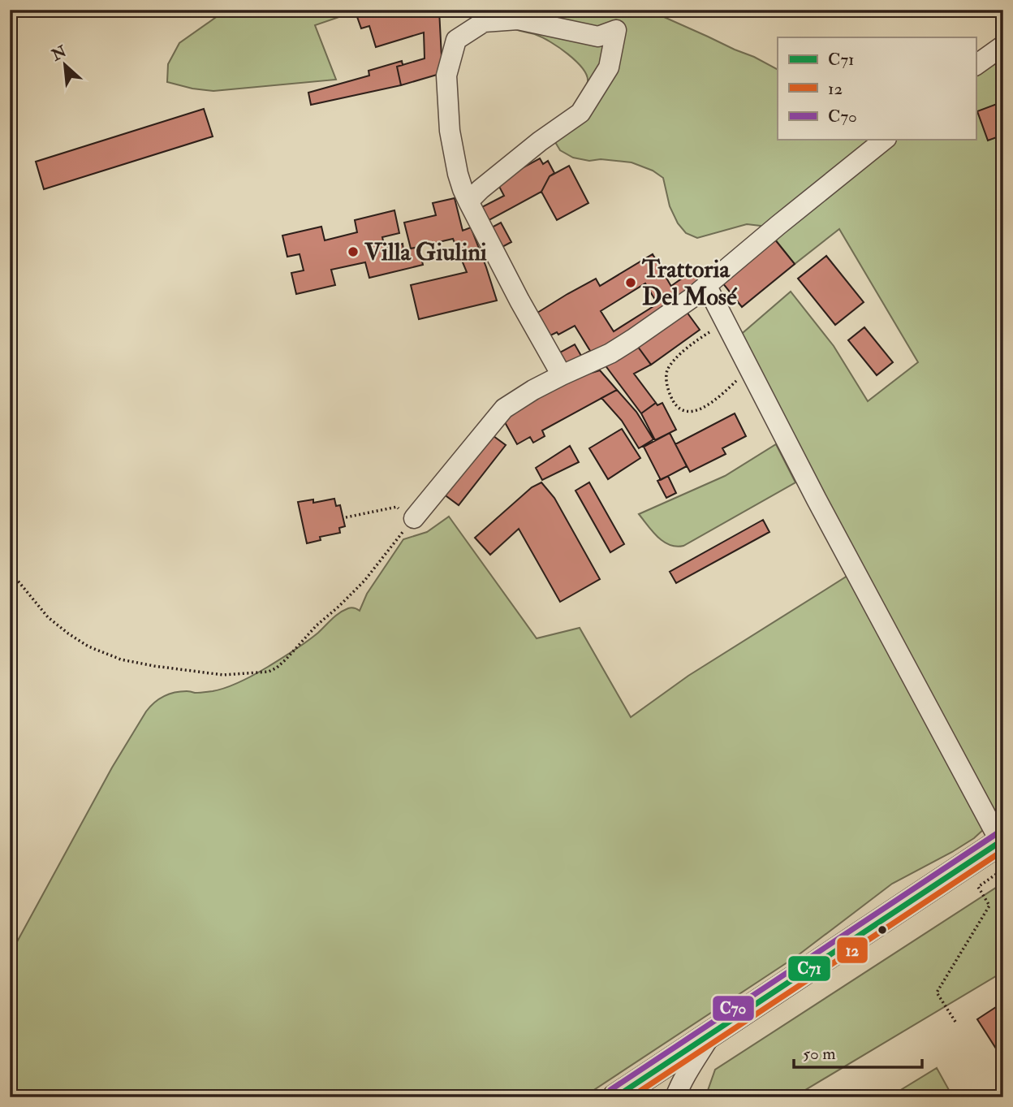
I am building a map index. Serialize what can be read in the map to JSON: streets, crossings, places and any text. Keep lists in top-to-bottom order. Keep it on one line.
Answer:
{"places":["Villa Giulini","Trattoria Del Mosé"],"lines":["transit line C70","transit line C71","transit line 12"],"legend":["C71","12","C70"],"scale_bar":"50 m","north":"top left"}
